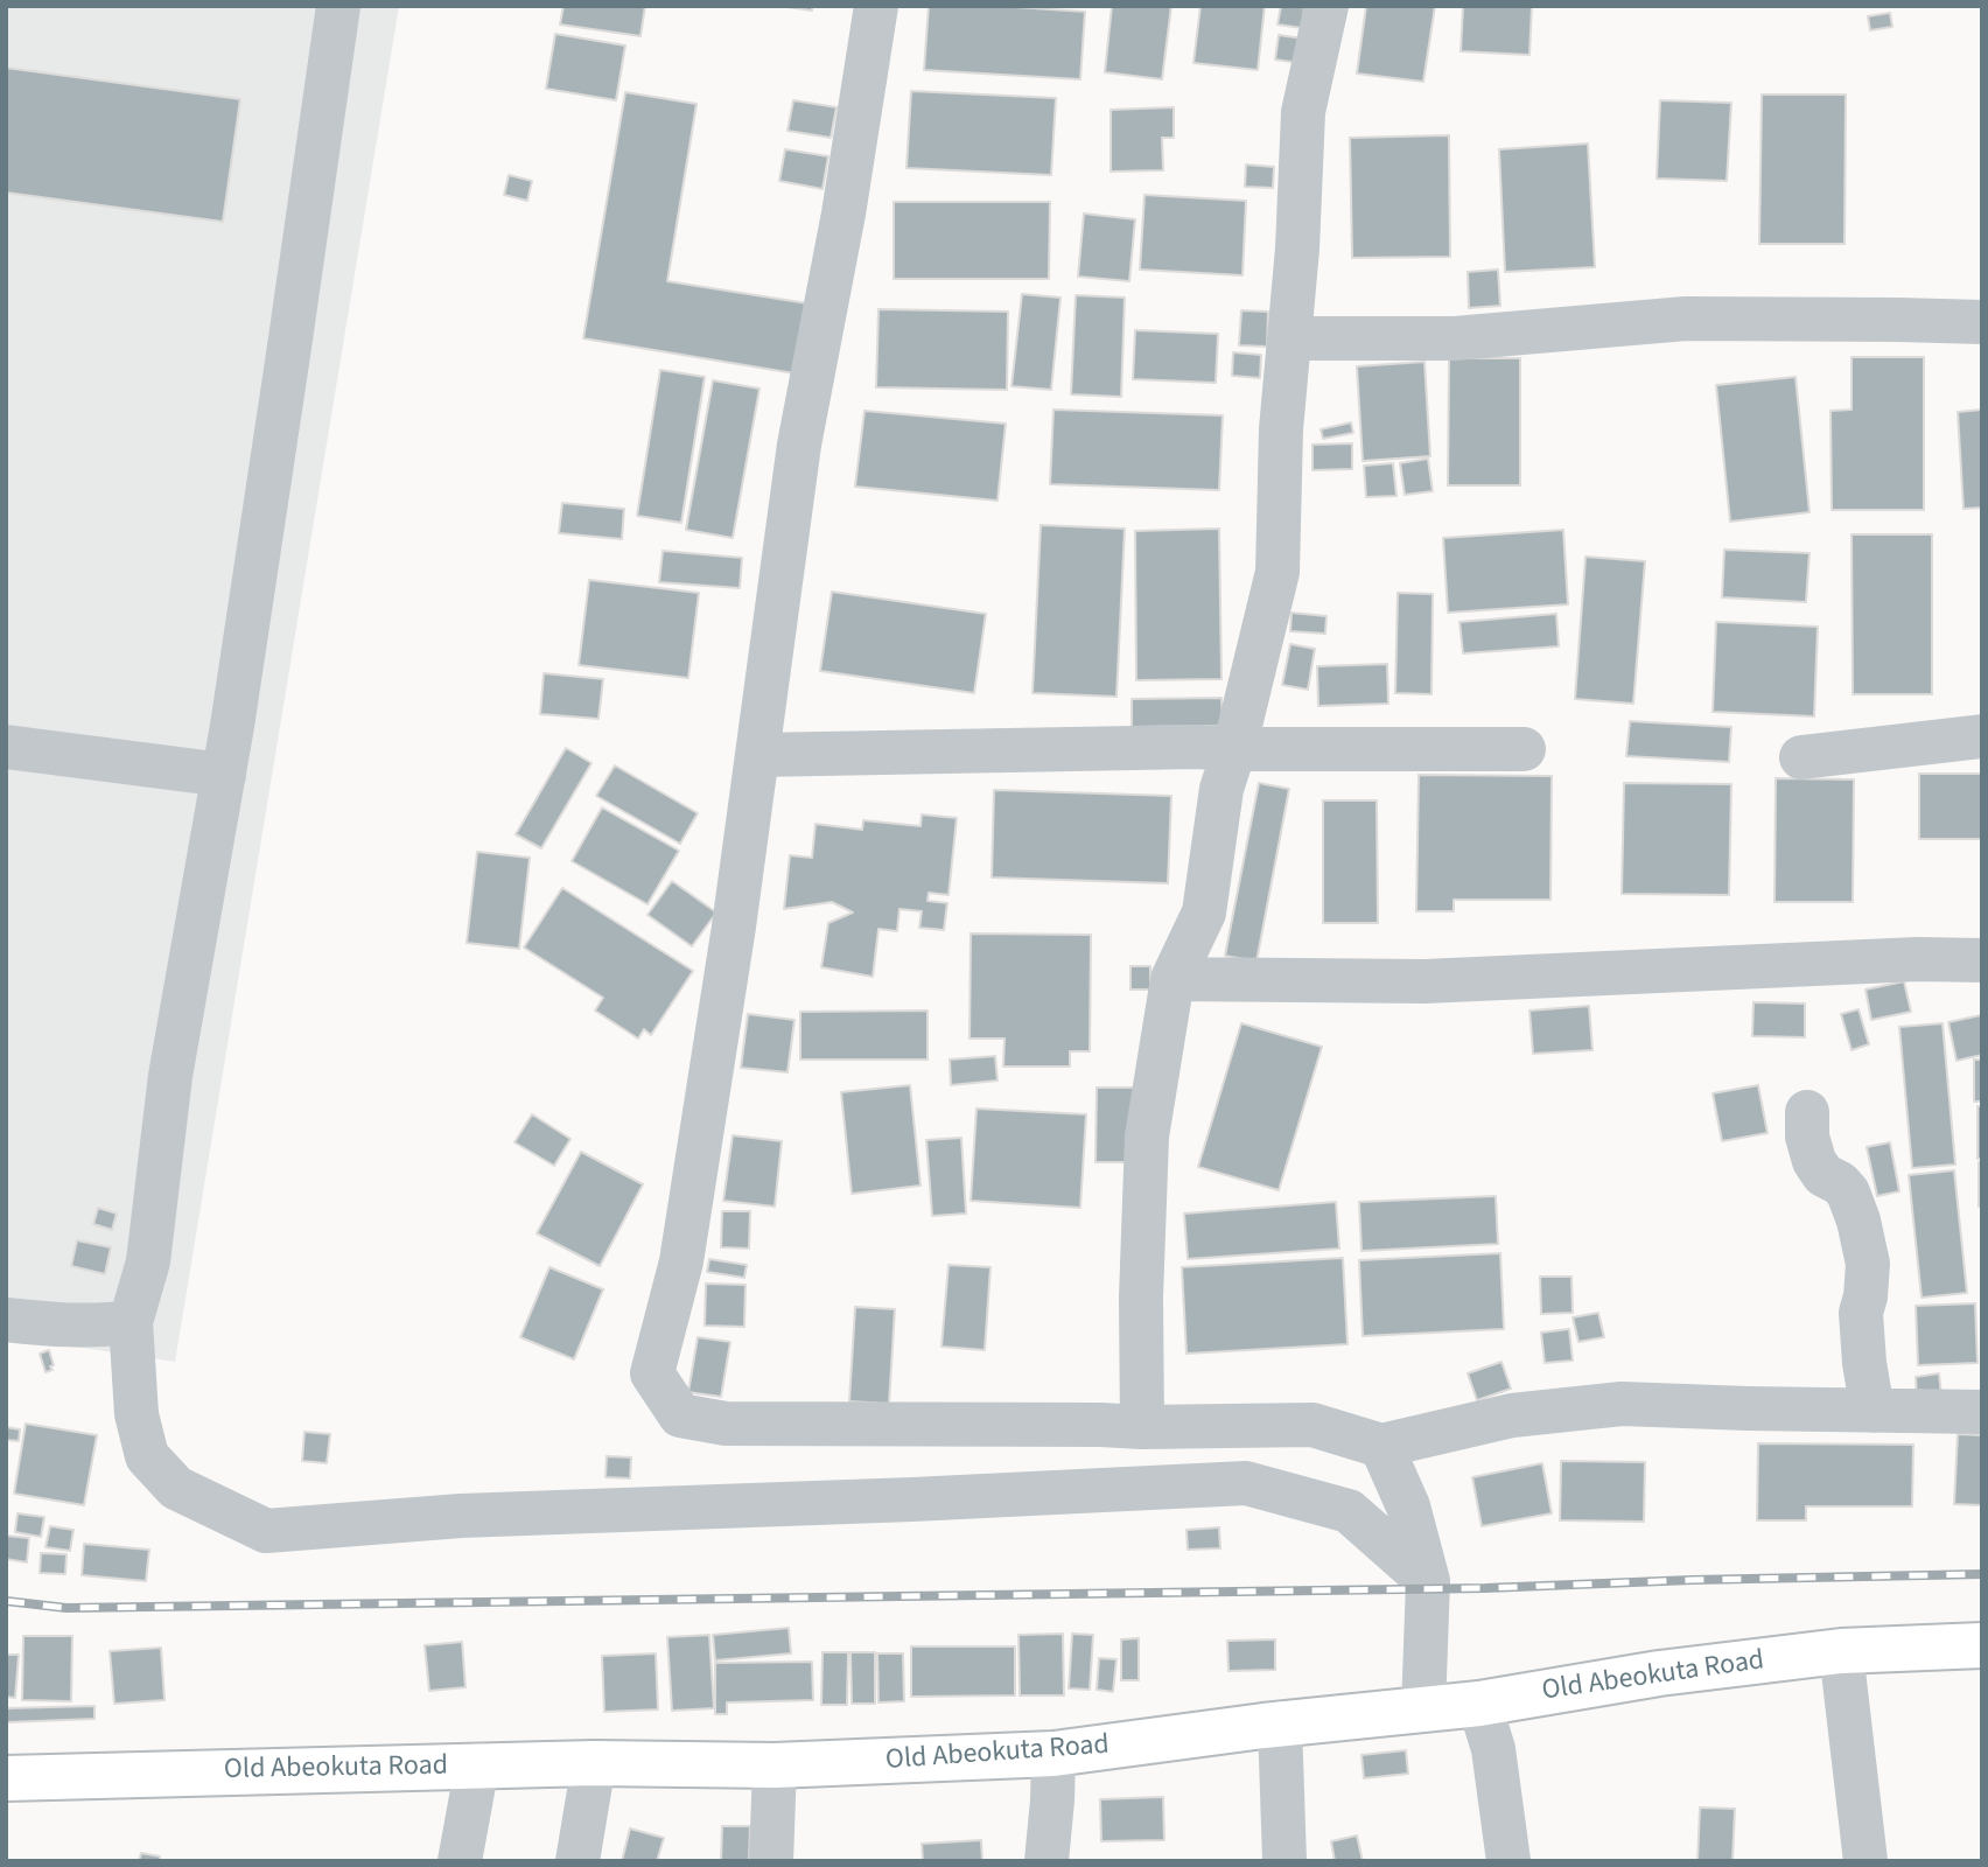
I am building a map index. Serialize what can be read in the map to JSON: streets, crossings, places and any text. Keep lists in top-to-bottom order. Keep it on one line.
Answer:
{"streets":{"highway":["Old Abeokuta Road"]}}
